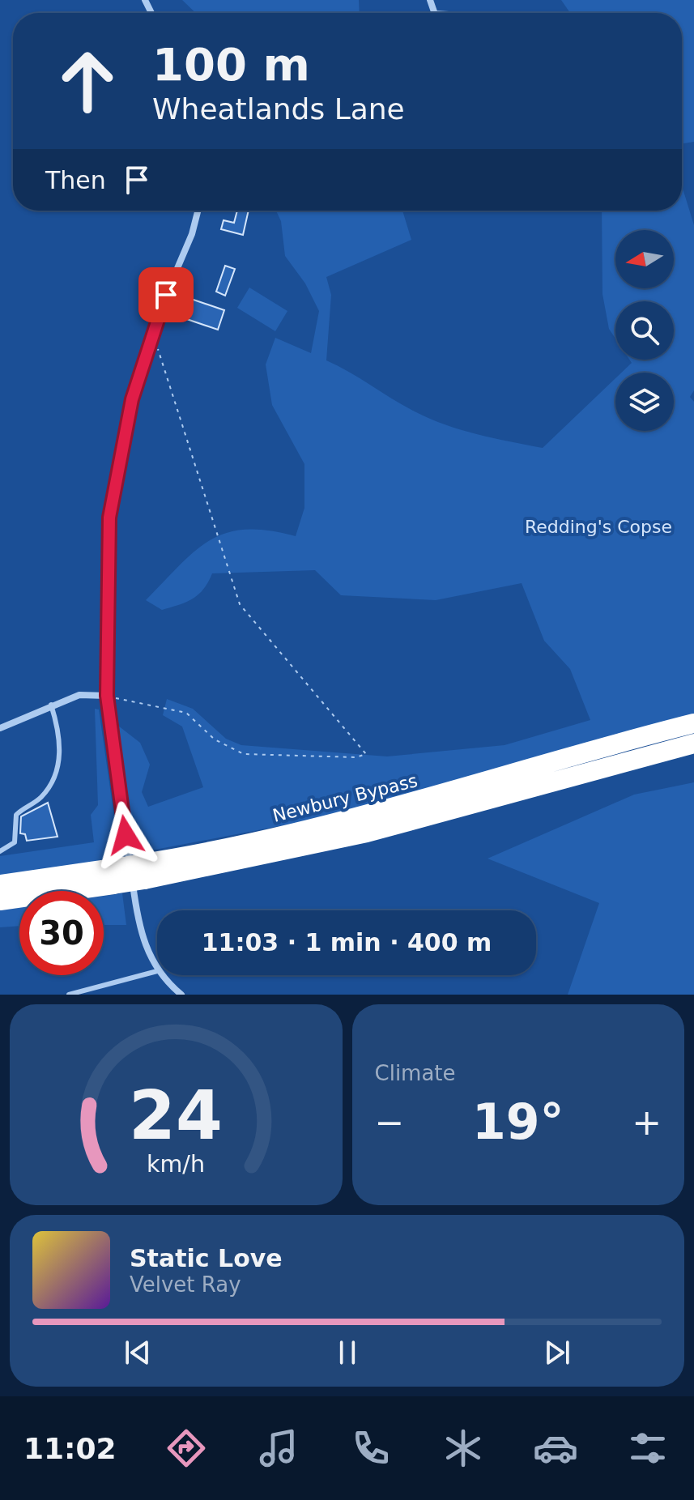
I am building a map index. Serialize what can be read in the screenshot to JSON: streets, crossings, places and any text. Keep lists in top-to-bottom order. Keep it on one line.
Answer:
{"streets":{"highway":["Newbury Bypass"]},"parks":["Redding's Copse"],"north":"left","page":{"turn":["100 m","Wheatlands Lane"],"then":"Then","limit":"30","trip":"11:03 · 1 min · 400 m","tile":"Climate","heat":["−","19°","+"],"song":["Static Love","Velvet Ray"],"tabs":"11:02","gauge":["24","km/h"]}}
